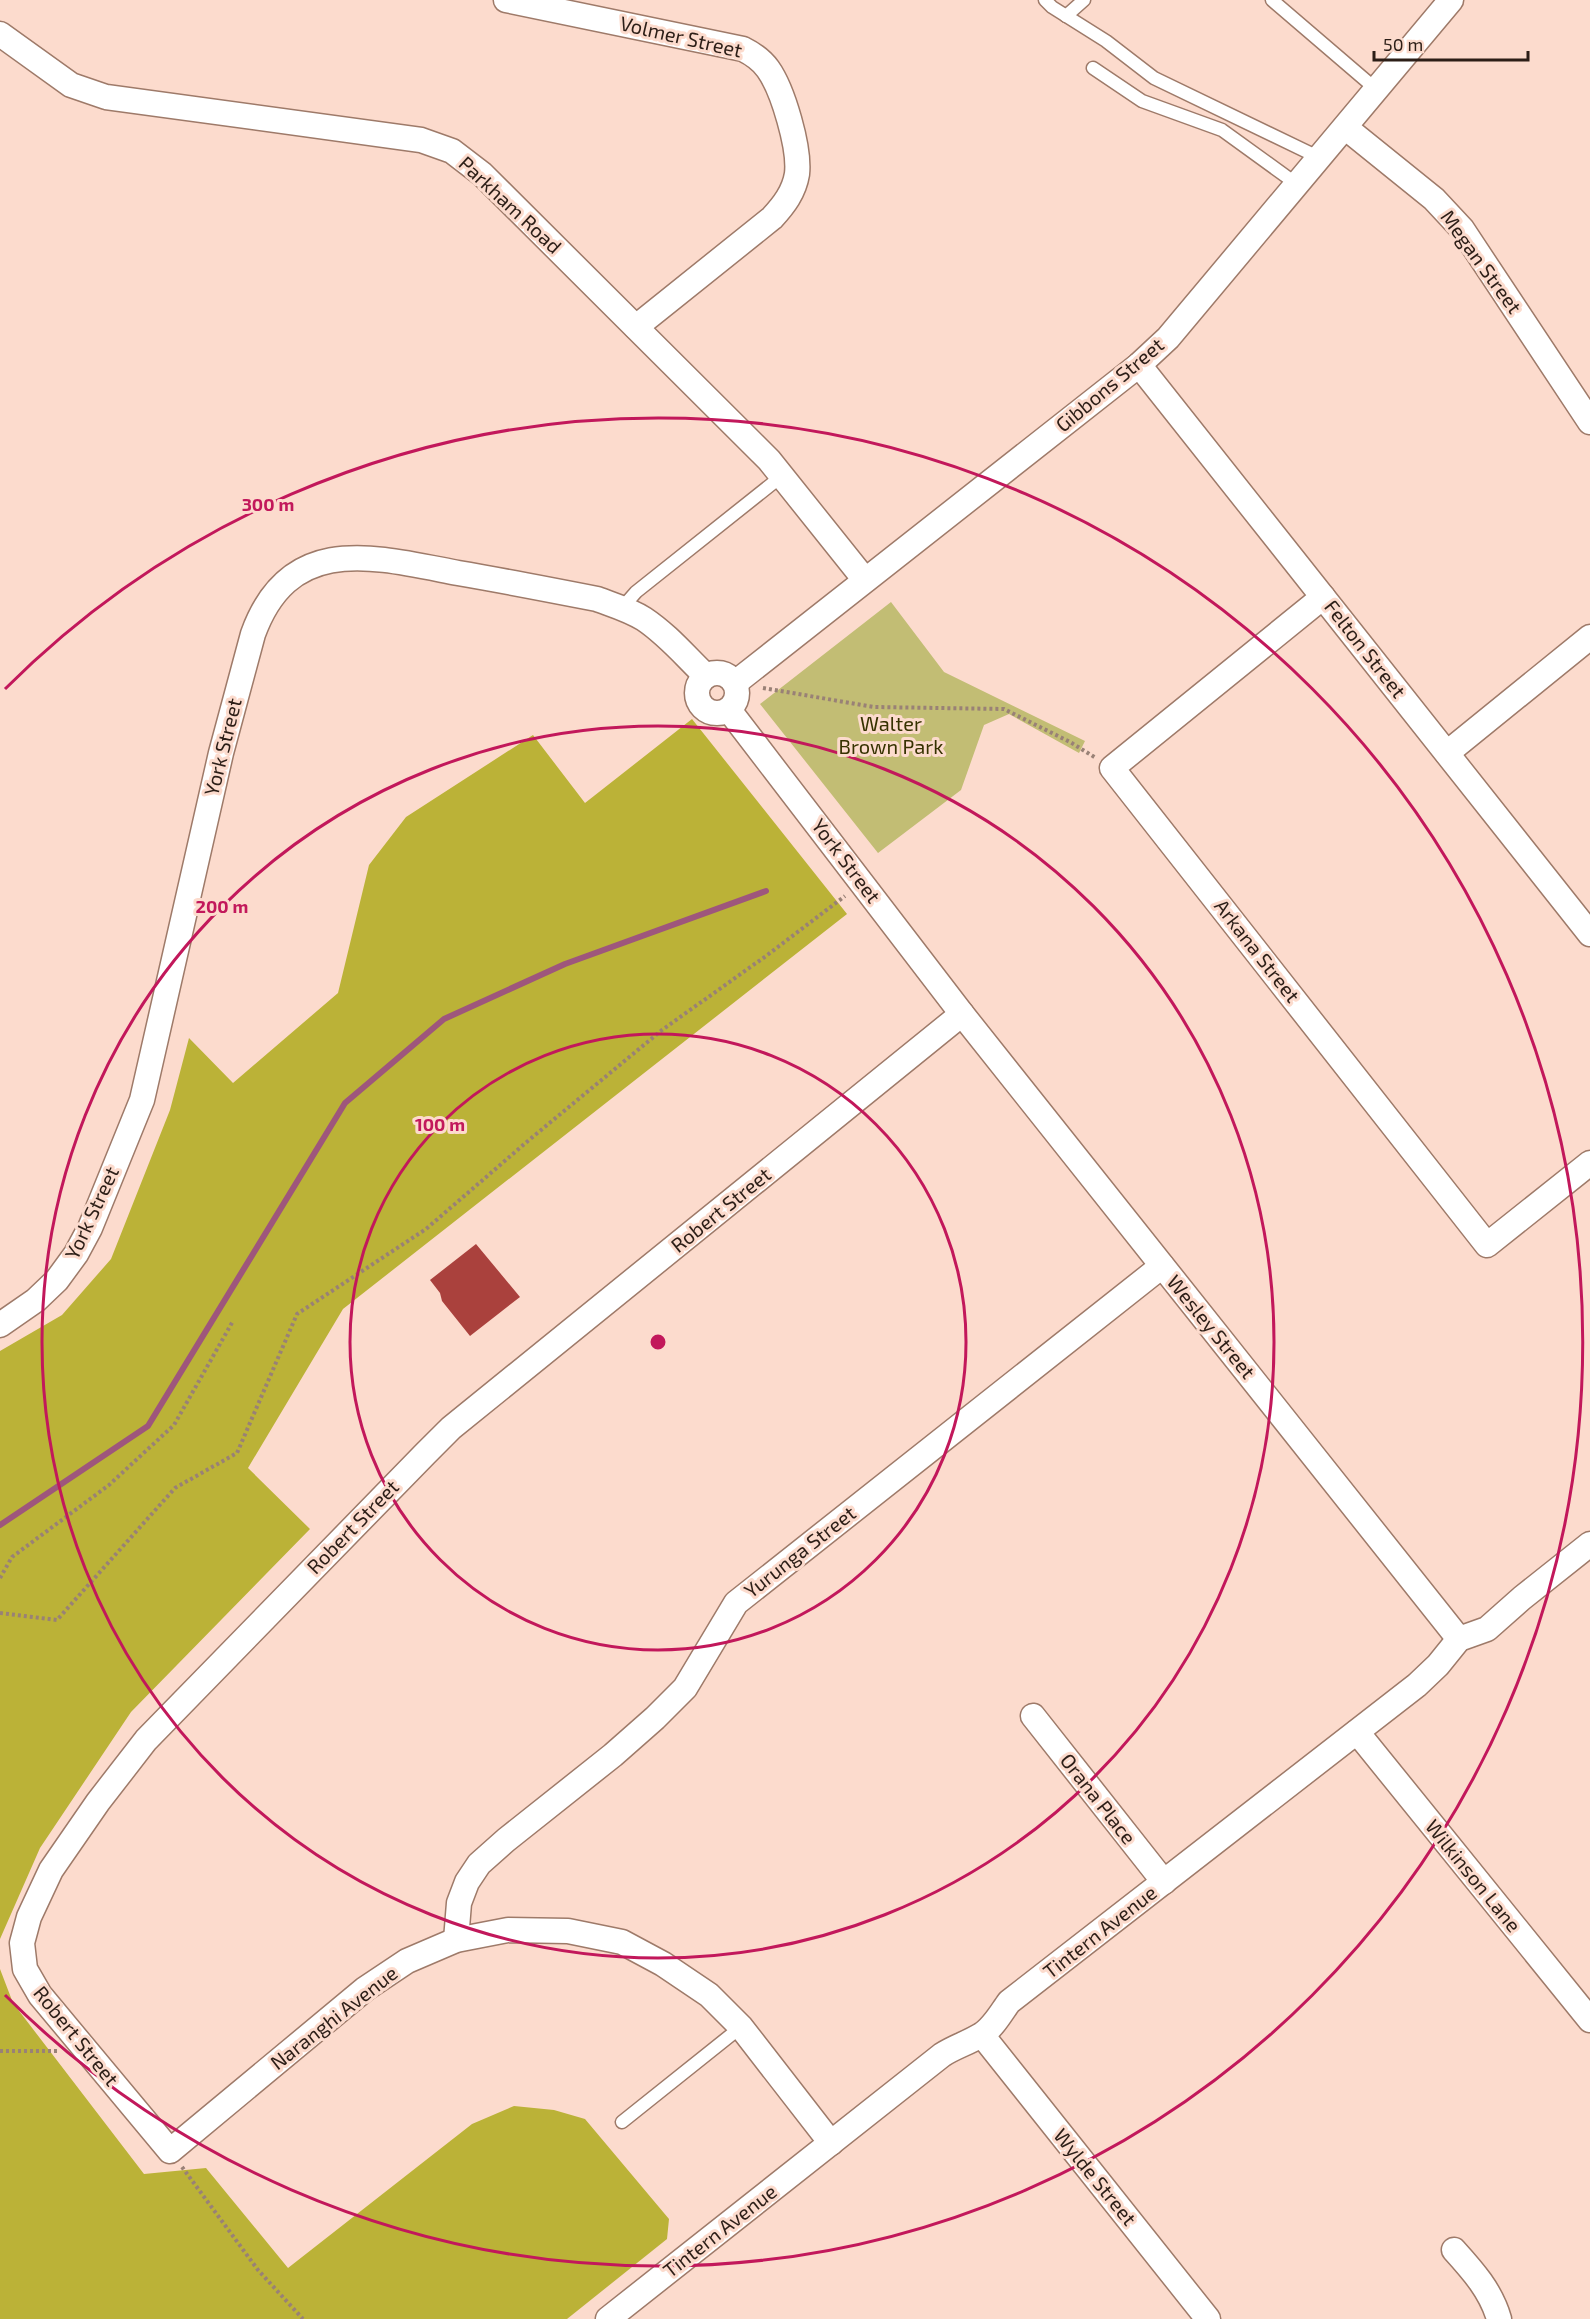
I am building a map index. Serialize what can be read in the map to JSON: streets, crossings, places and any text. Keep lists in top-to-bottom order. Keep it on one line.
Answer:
{"streets":{"street":["Volmer Street","Parkham Road","Megan Street","Gibbons Street","Felton Street","York Street","Arkana Street","Robert Street","Wesley Street","Yurunga Street","Orana Place","Wilkinson Lane","Tintern Avenue","Naranghi Avenue","Wylde Street"]},"crossings":[["Volmer Street","Parkham Road"],["Parkham Road","Gibbons Street"],["Megan Street","Gibbons Street"],["Gibbons Street","Felton Street"],["Gibbons Street","York Street"],["York Street","Robert Street"],["York Street","Wesley Street"],["Robert Street","Wesley Street"],["Robert Street","Naranghi Avenue"],["Wesley Street","Yurunga Street"],["Wesley Street","Tintern Avenue"],["Yurunga Street","Naranghi Avenue"],["Orana Place","Tintern Avenue"],["Wilkinson Lane","Tintern Avenue"],["Tintern Avenue","Naranghi Avenue"],["Tintern Avenue","Wylde Street"]],"parks":["Walter Brown Park"],"scale_bar":"50 m","rings":["300 m","200 m","100 m"]}
